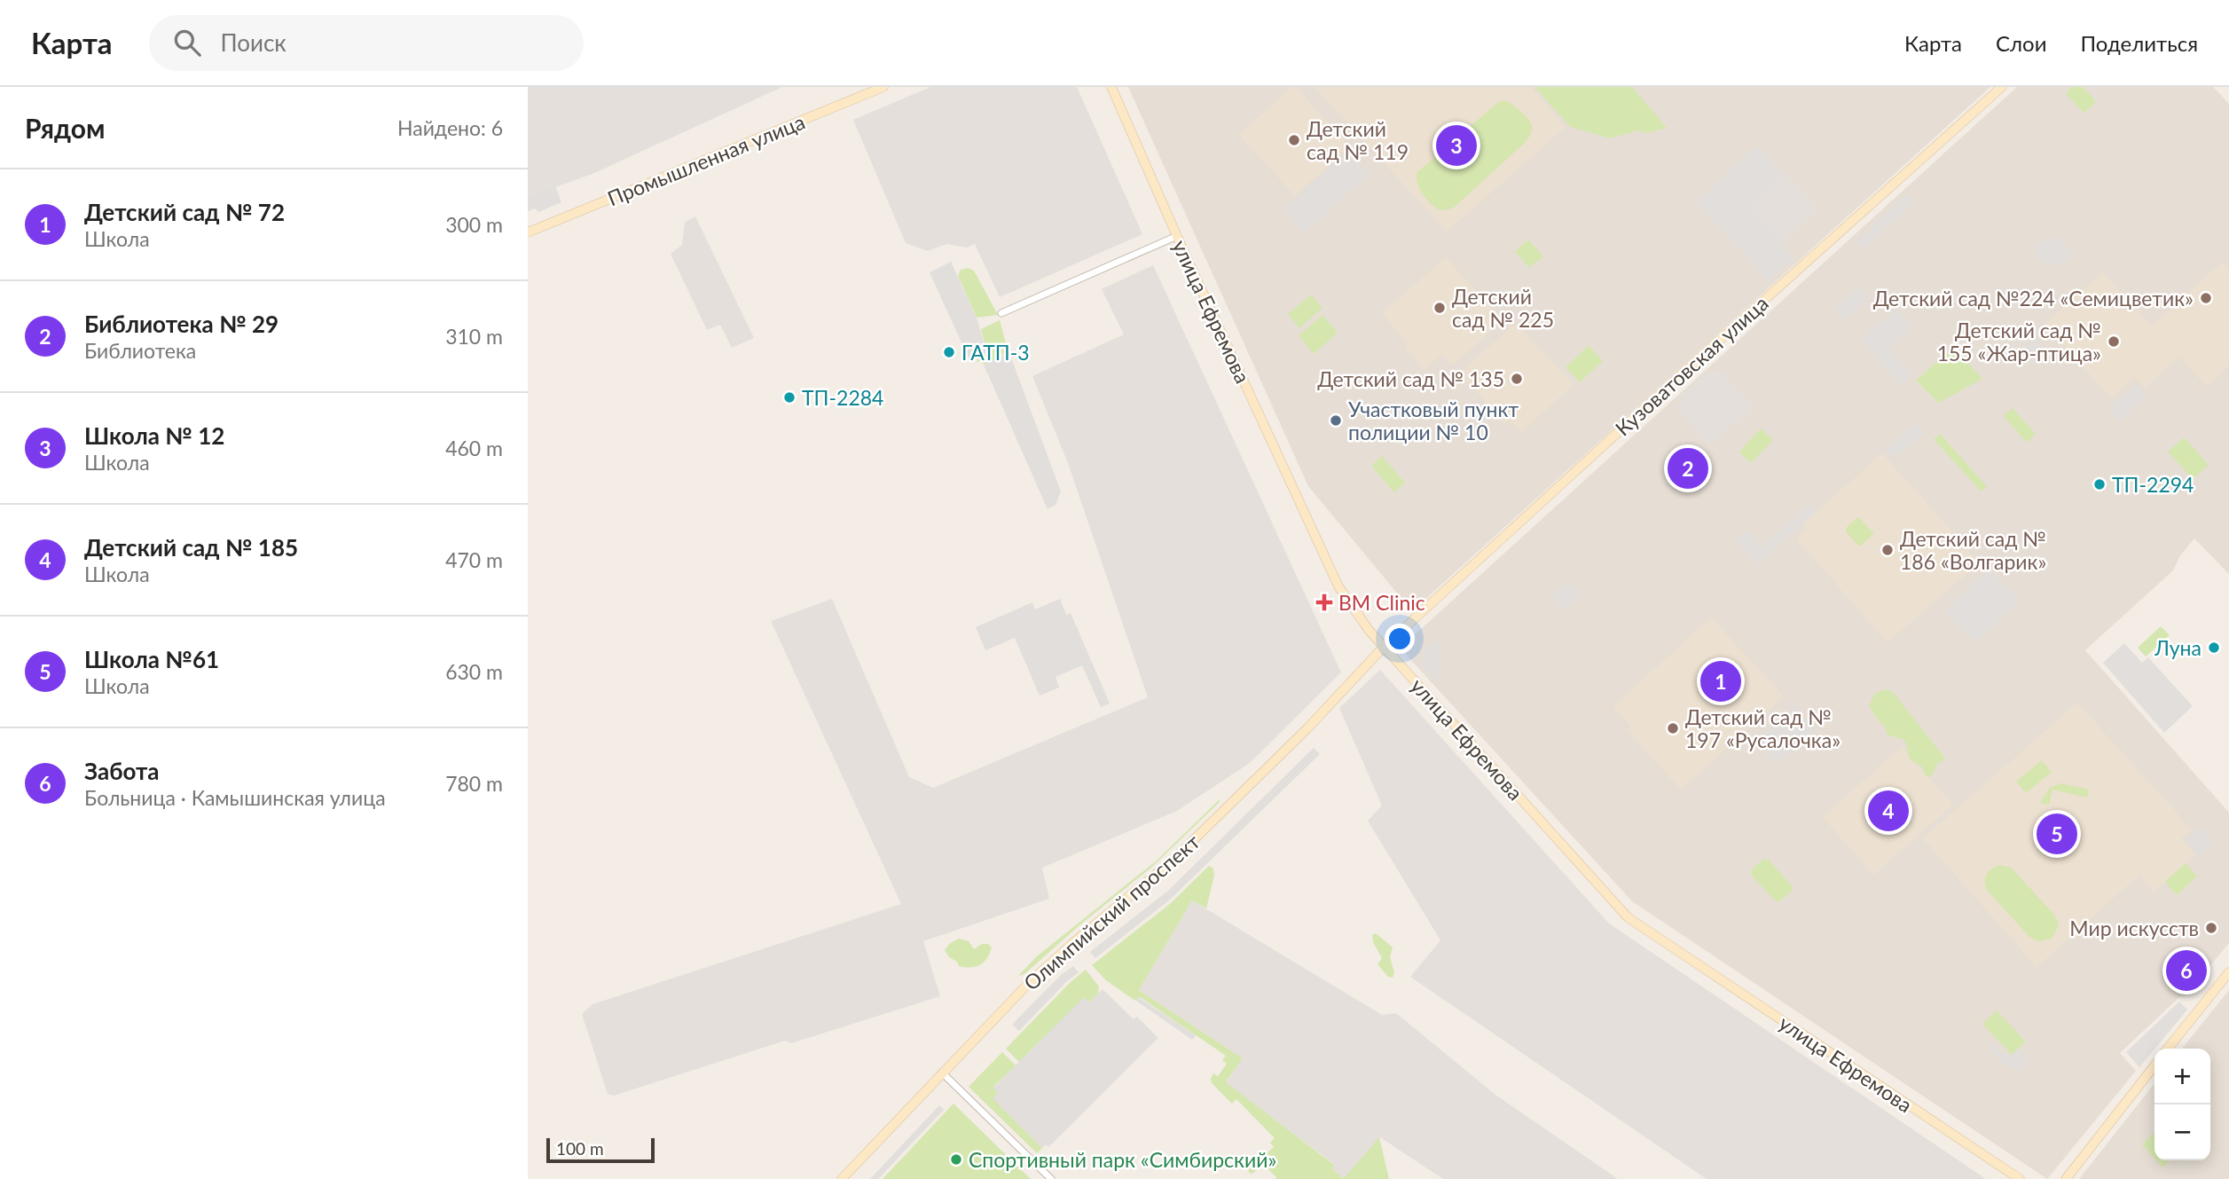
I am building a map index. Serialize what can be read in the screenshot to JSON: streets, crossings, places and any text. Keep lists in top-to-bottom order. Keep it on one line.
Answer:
{"streets":{"street":["Промышленная улица","улица Ефремова","Кузоватовская улица","Олимпийский проспект"]},"crossings":[["улица Ефремова","Кузоватовская улица"],["улица Ефремова","Олимпийский проспект"],["Кузоватовская улица","Олимпийский проспект"]],"places":{"other":["Детский сад № 119","Детский сад №224 «Семицветик»","Детский сад № 225","Детский сад № 155 «Жар-птица»","ГАТП-3","Детский сад № 135","ТП-2284","Участковый пункт полиции № 10","ТП-2294","Детский сад № 186 «Волгарик»","Луна","Детский сад № 197 «Русалочка»","Мир искусств","Спортивный парк «Симбирский»"],"health":["BM Clinic"]},"scale_bar":"100 m","page":{"header":"Карта","search":"Поиск","nav":["Карта","Слои","Поделиться"],"heading":["Рядом","Найдено: 6"],"pins":["3","2","1","4","5","6"],"list":[{"mark":"1","name":"Детский сад № 72","note":"Школа","value":"300 m"},{"mark":"2","name":"Библиотека № 29","note":"Библиотека","value":"310 m"},{"mark":"3","name":"Школа № 12","note":"Школа","value":"460 m"},{"mark":"4","name":"Детский сад № 185","note":"Школа","value":"470 m"},{"mark":"5","name":"Школа №61","note":"Школа","value":"630 m"},{"mark":"6","name":"Забота","note":"Больница · Камышинская улица","value":"780 m"}],"map_buttons":["+","−"],"scale":"100 m"}}
